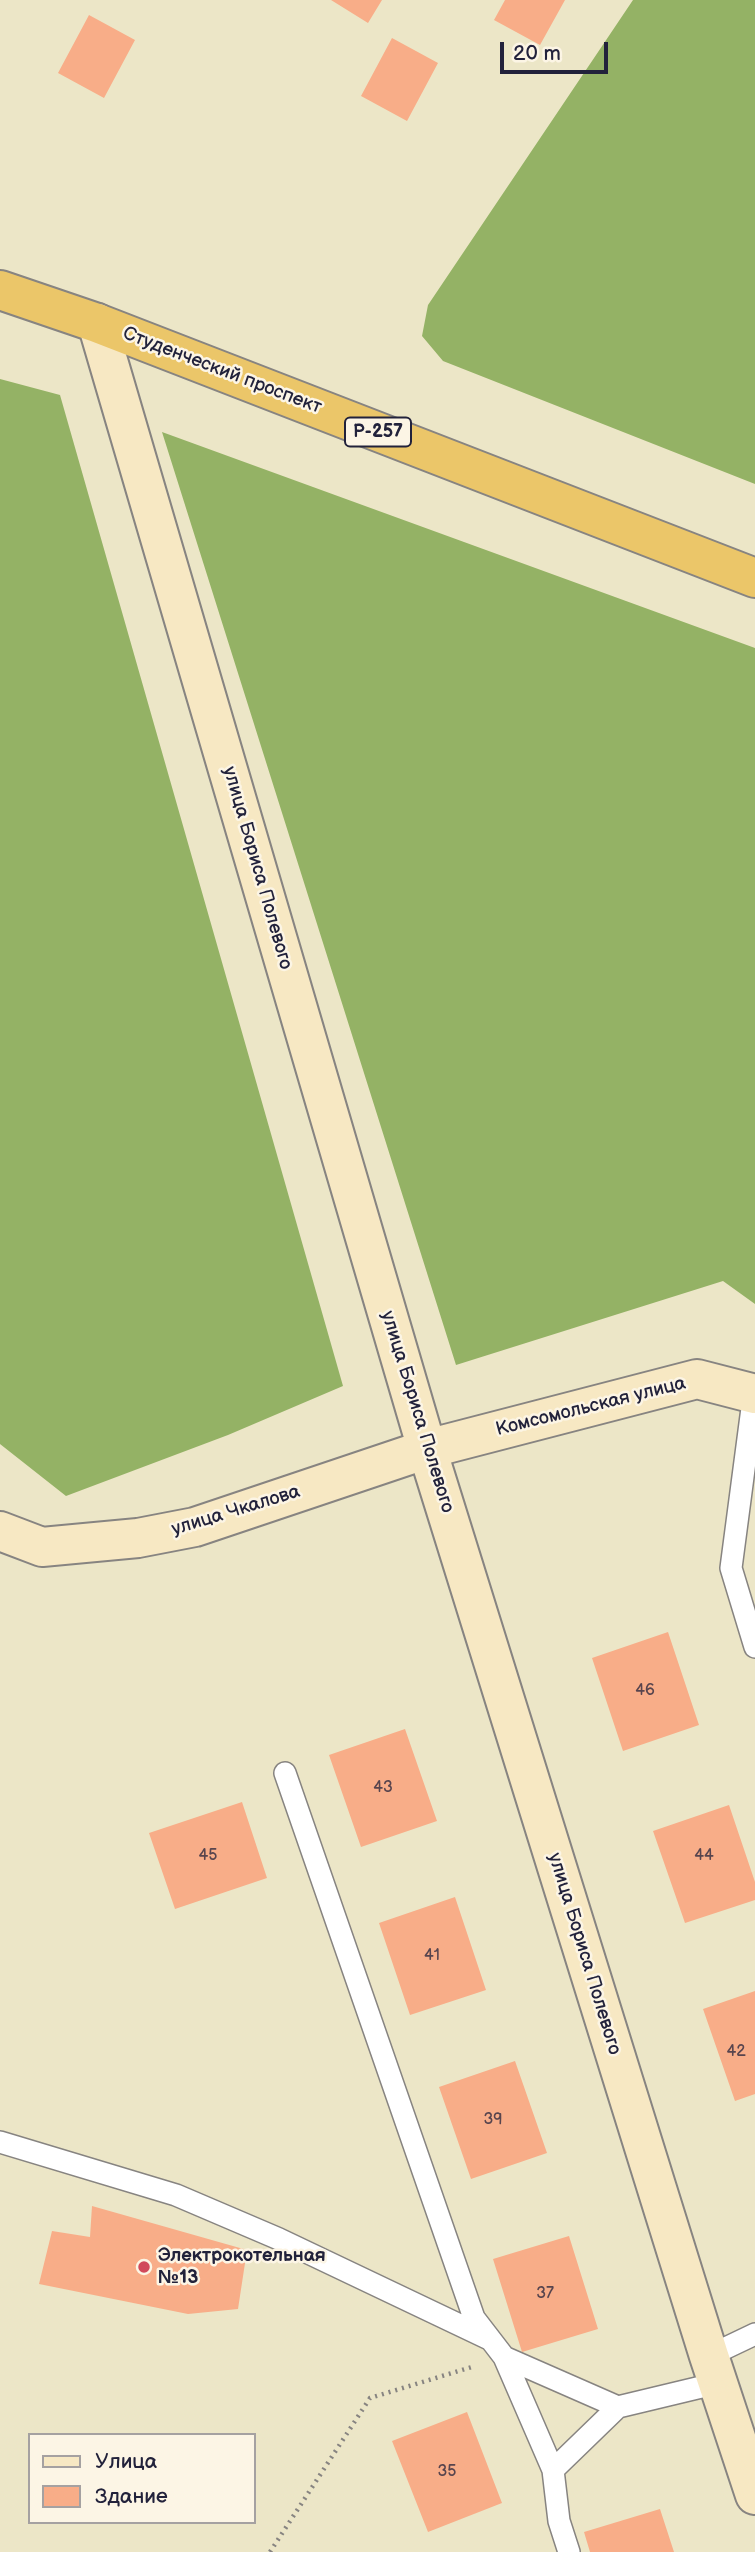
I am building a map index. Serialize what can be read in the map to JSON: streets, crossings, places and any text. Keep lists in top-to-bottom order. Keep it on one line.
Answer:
{"streets":{"highway":["Студенческий проспект","Р-257"],"street":["улица Бориса Полевого","Комсомольская улица","улица Чкалова"]},"crossings":[["Студенческий проспект","улица Бориса Полевого"],["улица Бориса Полевого","Комсомольская улица"],["улица Бориса Полевого","улица Чкалова"],["Комсомольская улица","улица Чкалова"]],"places":["Электрокотельная №13"],"house_numbers":["46","43","45","44","41","42","39","37","35"],"legend":["Улица","Здание"],"scale_bar":"20 m"}
